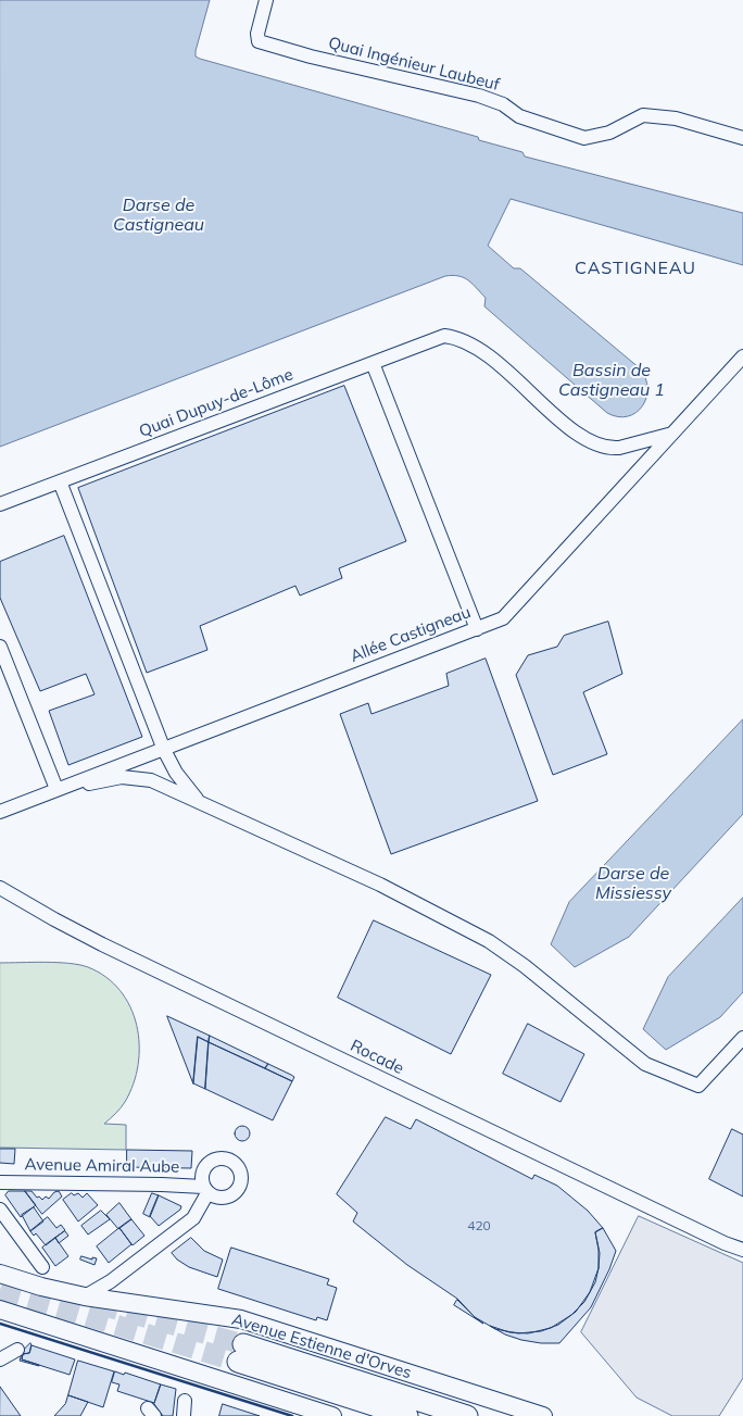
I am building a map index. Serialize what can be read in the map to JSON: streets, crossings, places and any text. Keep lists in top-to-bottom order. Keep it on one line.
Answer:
{"streets":{"main road":["Avenue Estienne d'Orves"],"street":["Quai Ingénieur Laubeuf","Quai Dupuy-de-Lôme","Allée Castigneau","Rocade","Avenue Amiral Aube"]},"crossings":[["Quai Dupuy-de-Lôme","Allée Castigneau"],["Avenue Amiral Aube","Avenue Estienne d'Orves"]],"districts":["CASTIGNEAU"],"water":["Darse de Castigneau","Bassin de Castigneau 1","Darse de Missiessy"],"house_numbers":["420"]}
